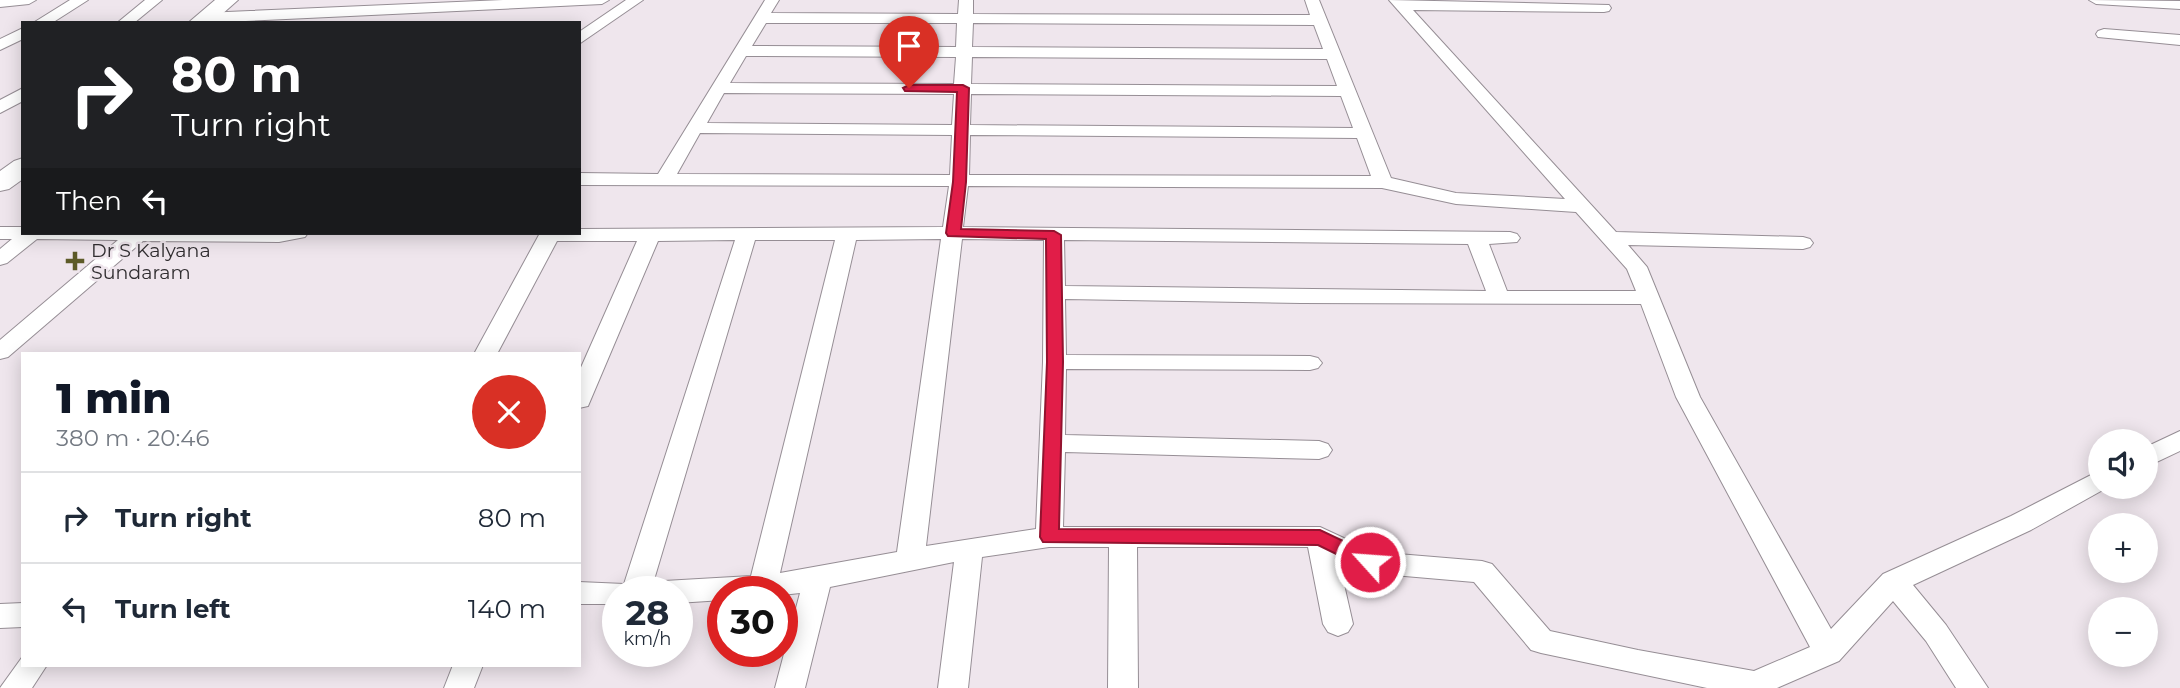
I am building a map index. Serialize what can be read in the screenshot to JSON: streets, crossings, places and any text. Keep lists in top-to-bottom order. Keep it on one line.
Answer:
{"places":{"health":["Dr S Kalyana Sundaram"]},"page":{"turn":["80 m","Turn right"],"then":"Then","heading":["1 min","380 m · 20:46"],"map_buttons":["+","−"],"list":[{"name":"Turn right","value":"80 m"},{"name":"Turn left","value":"140 m"}],"speed":"28 km/h","limit":"30"}}
